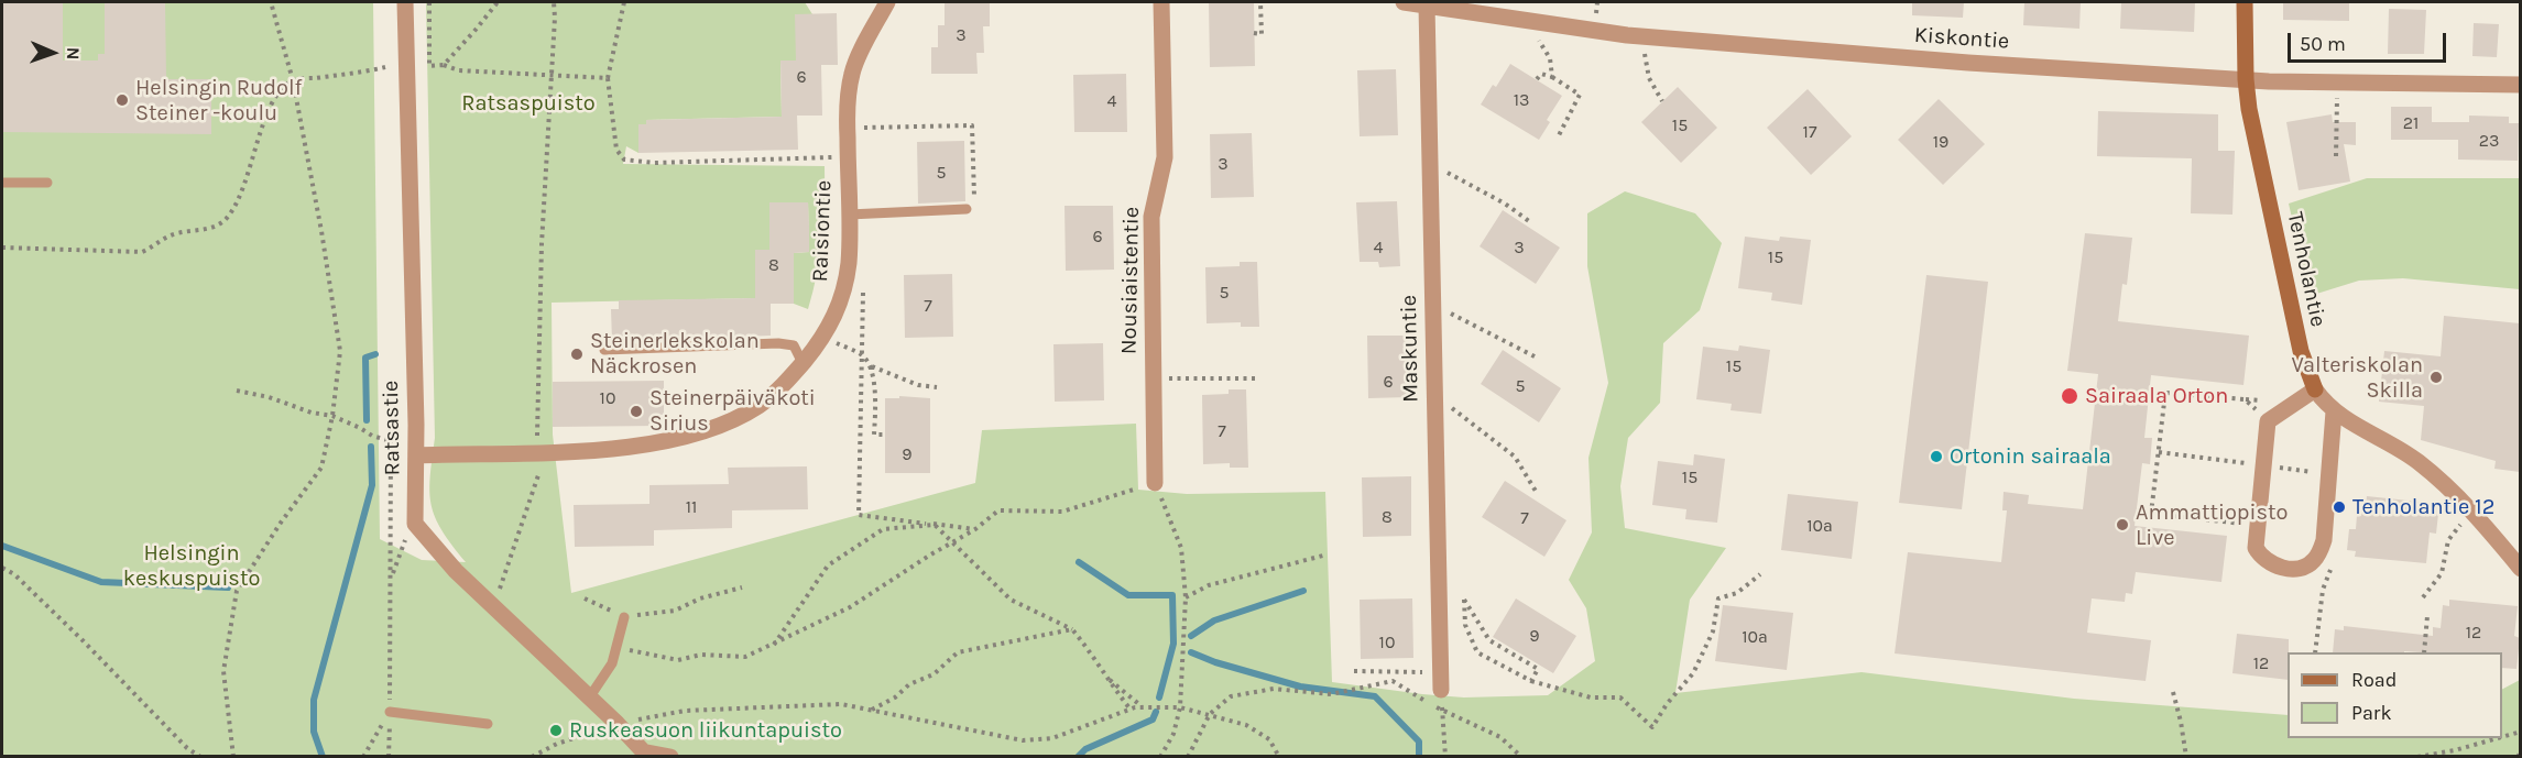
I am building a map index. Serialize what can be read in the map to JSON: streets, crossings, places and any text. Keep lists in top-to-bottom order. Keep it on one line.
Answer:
{"streets":{"street":["Kiskontie","Raisiontie","Tenholantie","Nousiaistentie","Maskuntie","Ratsastie"]},"crossings":[["Kiskontie","Tenholantie"],["Kiskontie","Maskuntie"],["Raisiontie","Ratsastie"]],"parks":["Ratsaspuisto","Helsingin keskuspuisto"],"places":["Helsingin Rudolf Steiner -koulu","Steinerlekskolan Näckrosen","Valteriskolan Skilla","Sairaala Orton","Steinerpäiväkoti Sirius","Ortonin sairaala","Tenholantie 12","Ammattiopisto Live","Ruskeasuon liikuntapuisto"],"house_numbers":["3","6","13","4","21","15","17","23","19","3","5","6","4","3","15","8","5","7","15","6","5","10","7","9","15","11","8","7","10a","12","9","10a","10","12"],"legend":["Road","Park"],"scale_bar":"50 m","north":"right"}
